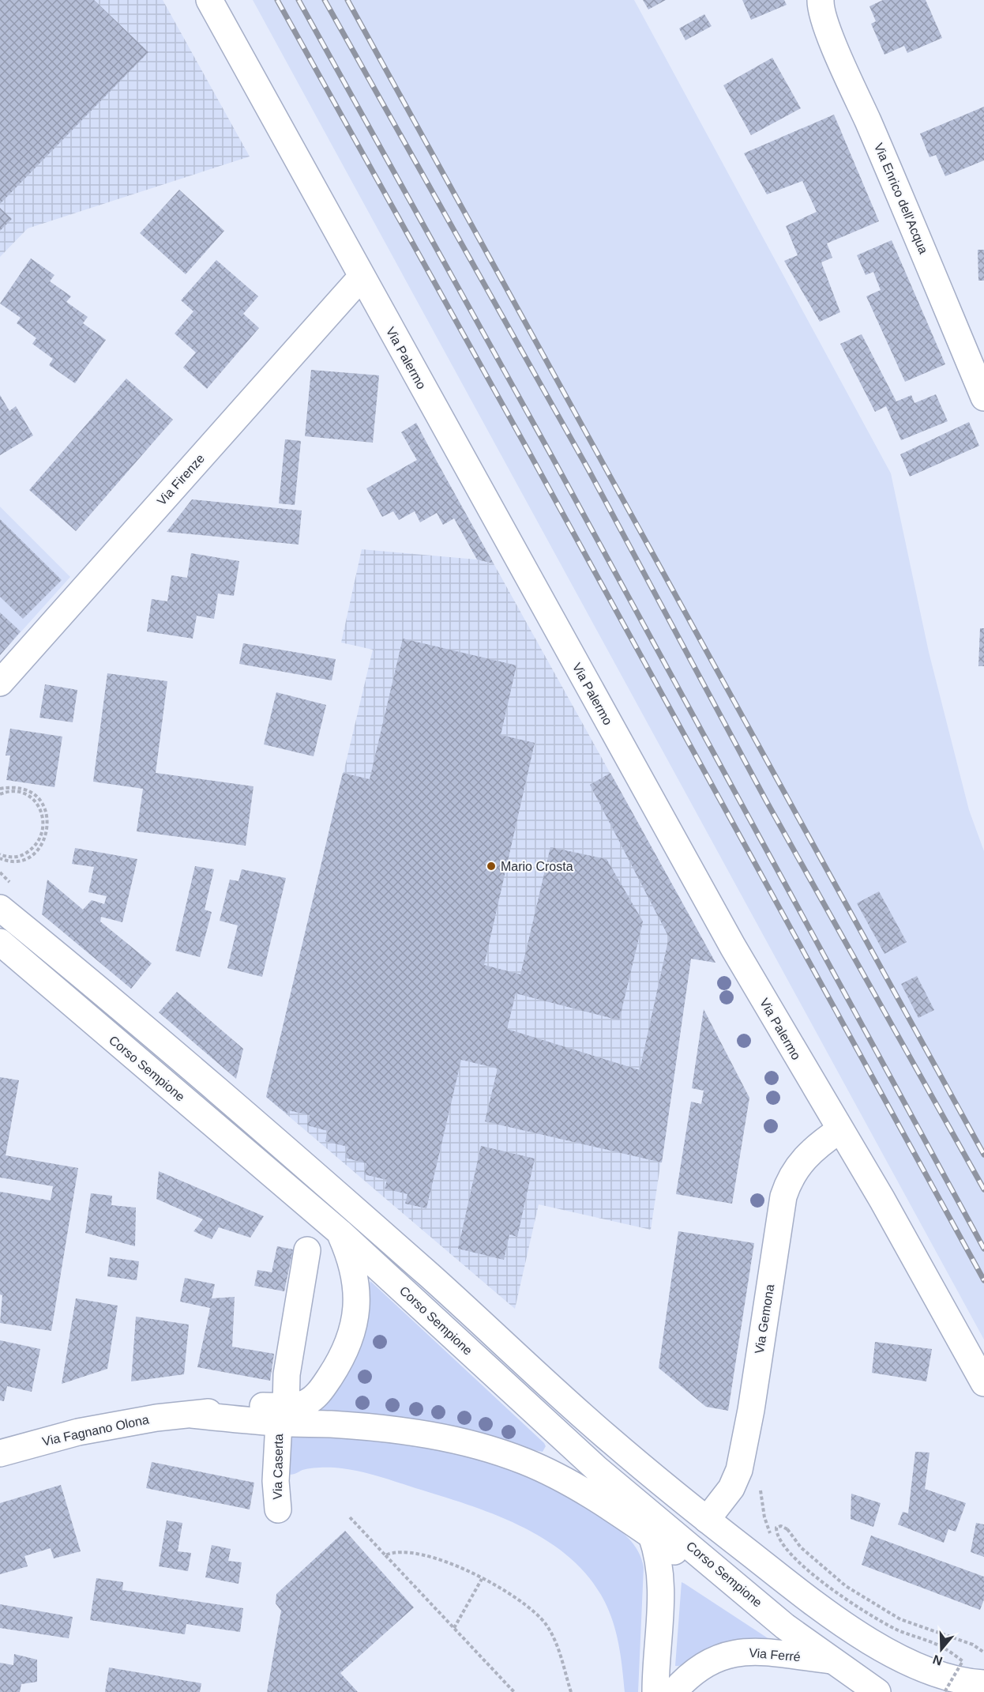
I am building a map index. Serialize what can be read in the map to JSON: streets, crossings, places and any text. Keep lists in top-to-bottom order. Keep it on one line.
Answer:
{"streets":{"main road":["Via Enrico dell'Acqua","Via Palermo","Via Firenze","Corso Sempione","Via Gemona","Via Fagnano Olona","Via Caserta","Via Ferré"]},"crossings":[["Via Palermo","Via Firenze"],["Via Palermo","Via Gemona"],["Corso Sempione","Via Ferré"],["Via Fagnano Olona","Via Caserta"]],"places":["Mario Crosta"],"north":"bottom"}
